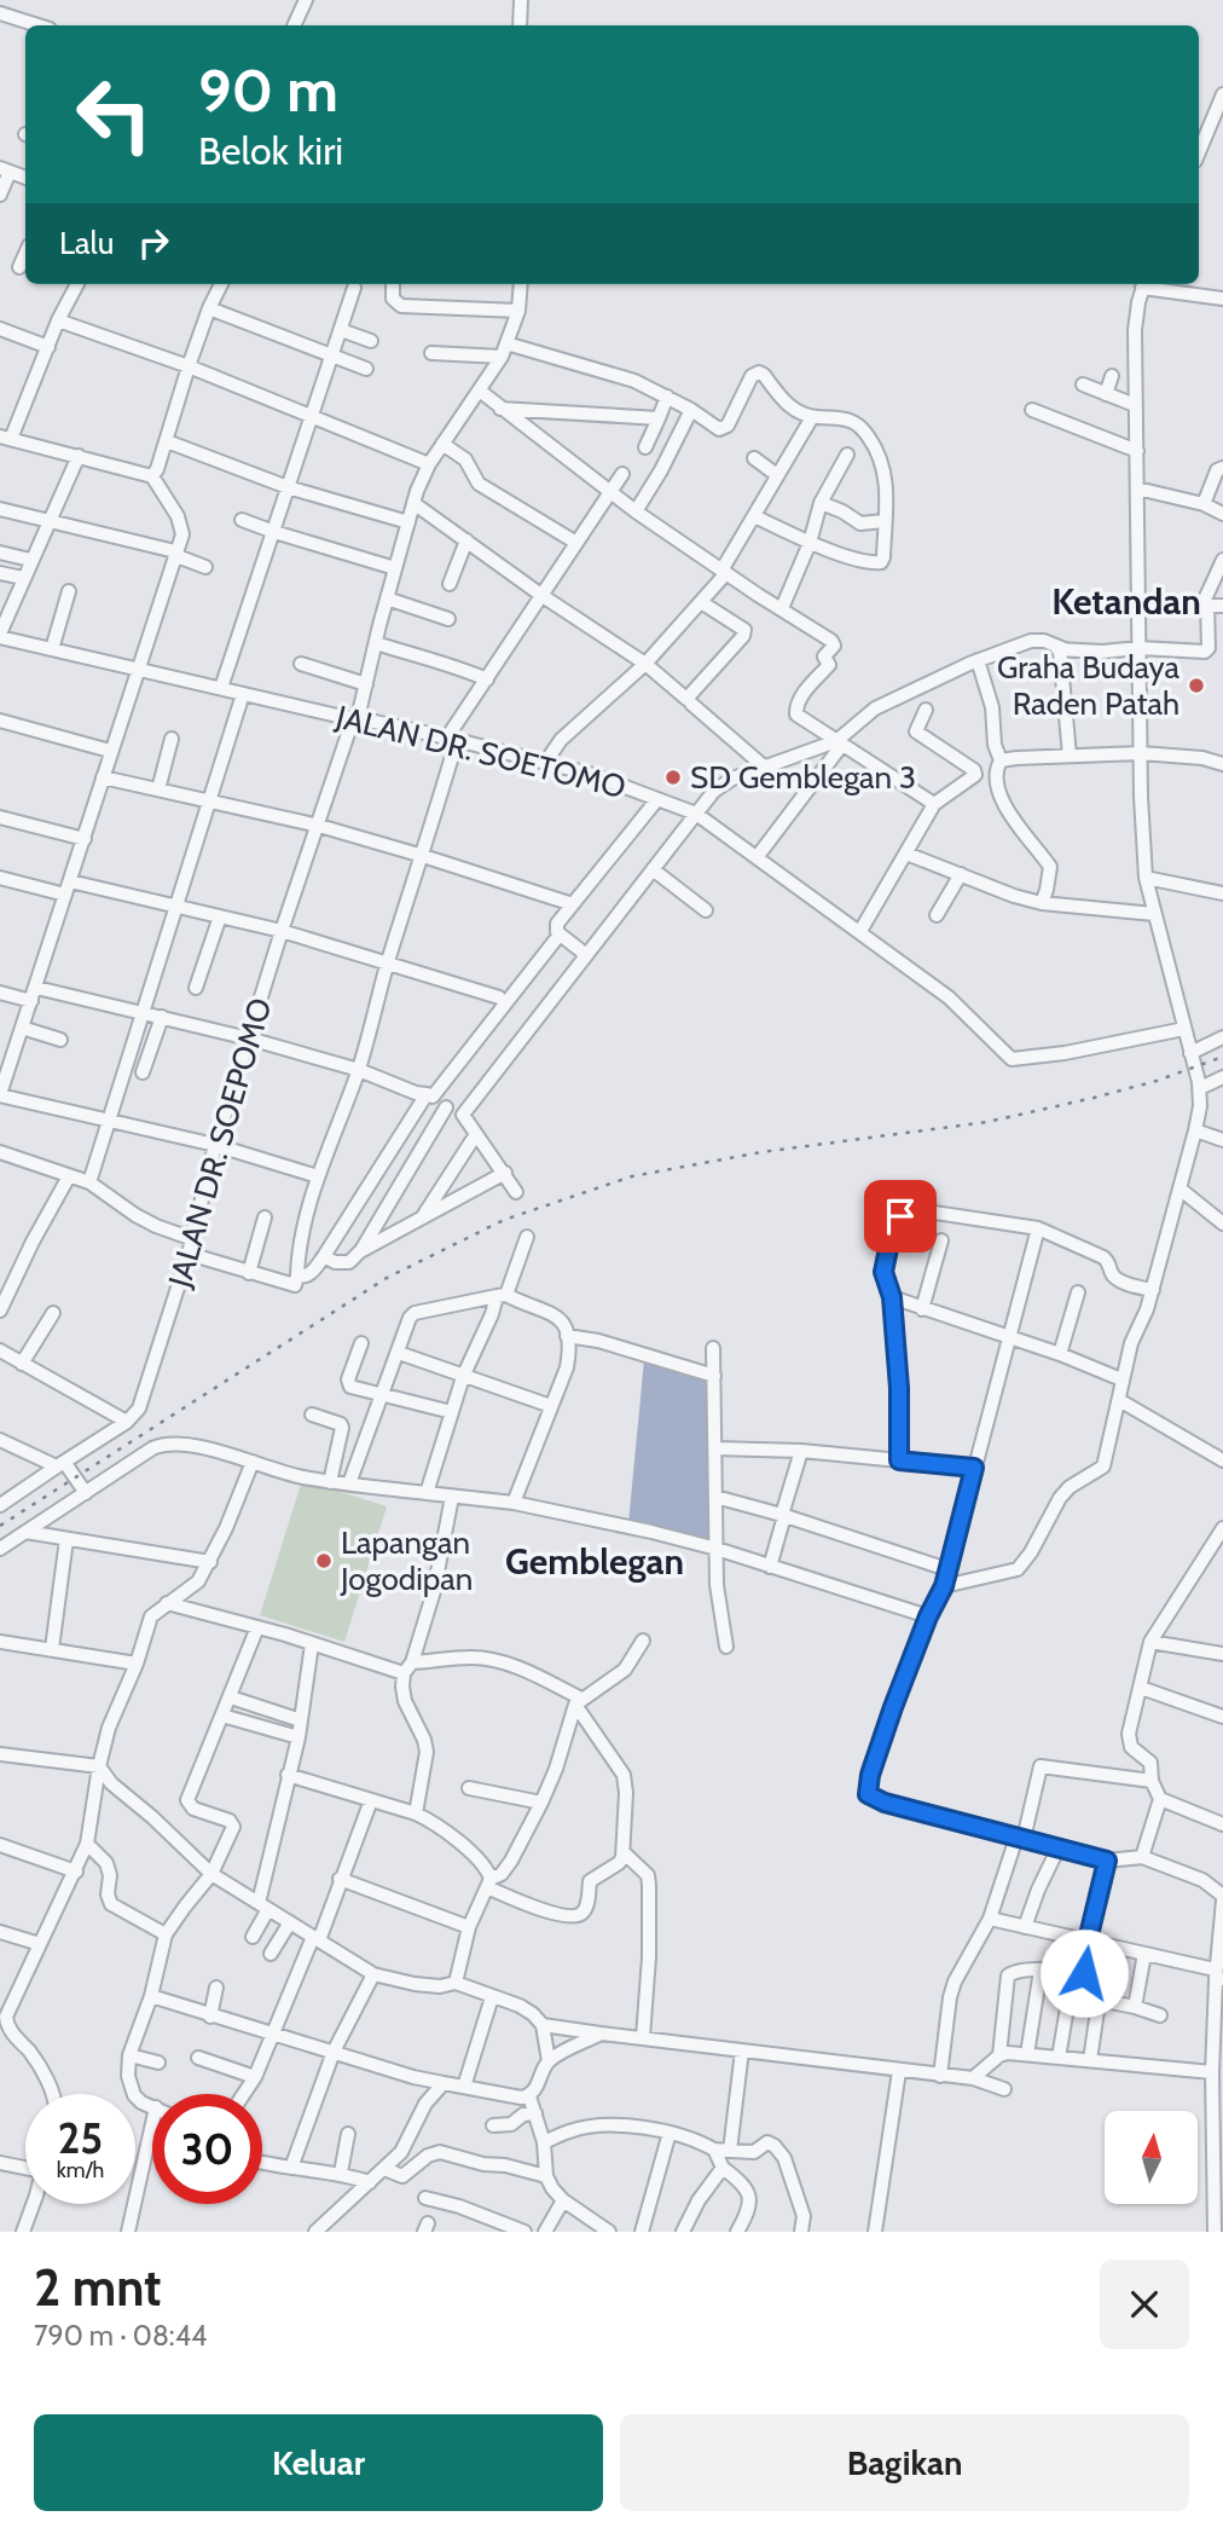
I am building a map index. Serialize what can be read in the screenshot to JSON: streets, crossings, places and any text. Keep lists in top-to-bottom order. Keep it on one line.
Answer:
{"streets":{"street":["JALAN DR. SOETOMO","JALAN DR. SOEPOMO"]},"crossings":[["JALAN DR. SOETOMO","JALAN DR. SOEPOMO"]],"districts":["Ketandan","Gemblegan"],"places":["Graha Budaya Raden Patah","SD Gemblegan 3","Lapangan Jogodipan"],"north":"top","page":{"turn":["90 m","Belok kiri"],"then":"Lalu","speed":"25 km/h","limit":"30","heading":["2 mnt","790 m · 08:44"],"buttons":["Keluar","Bagikan"]}}
